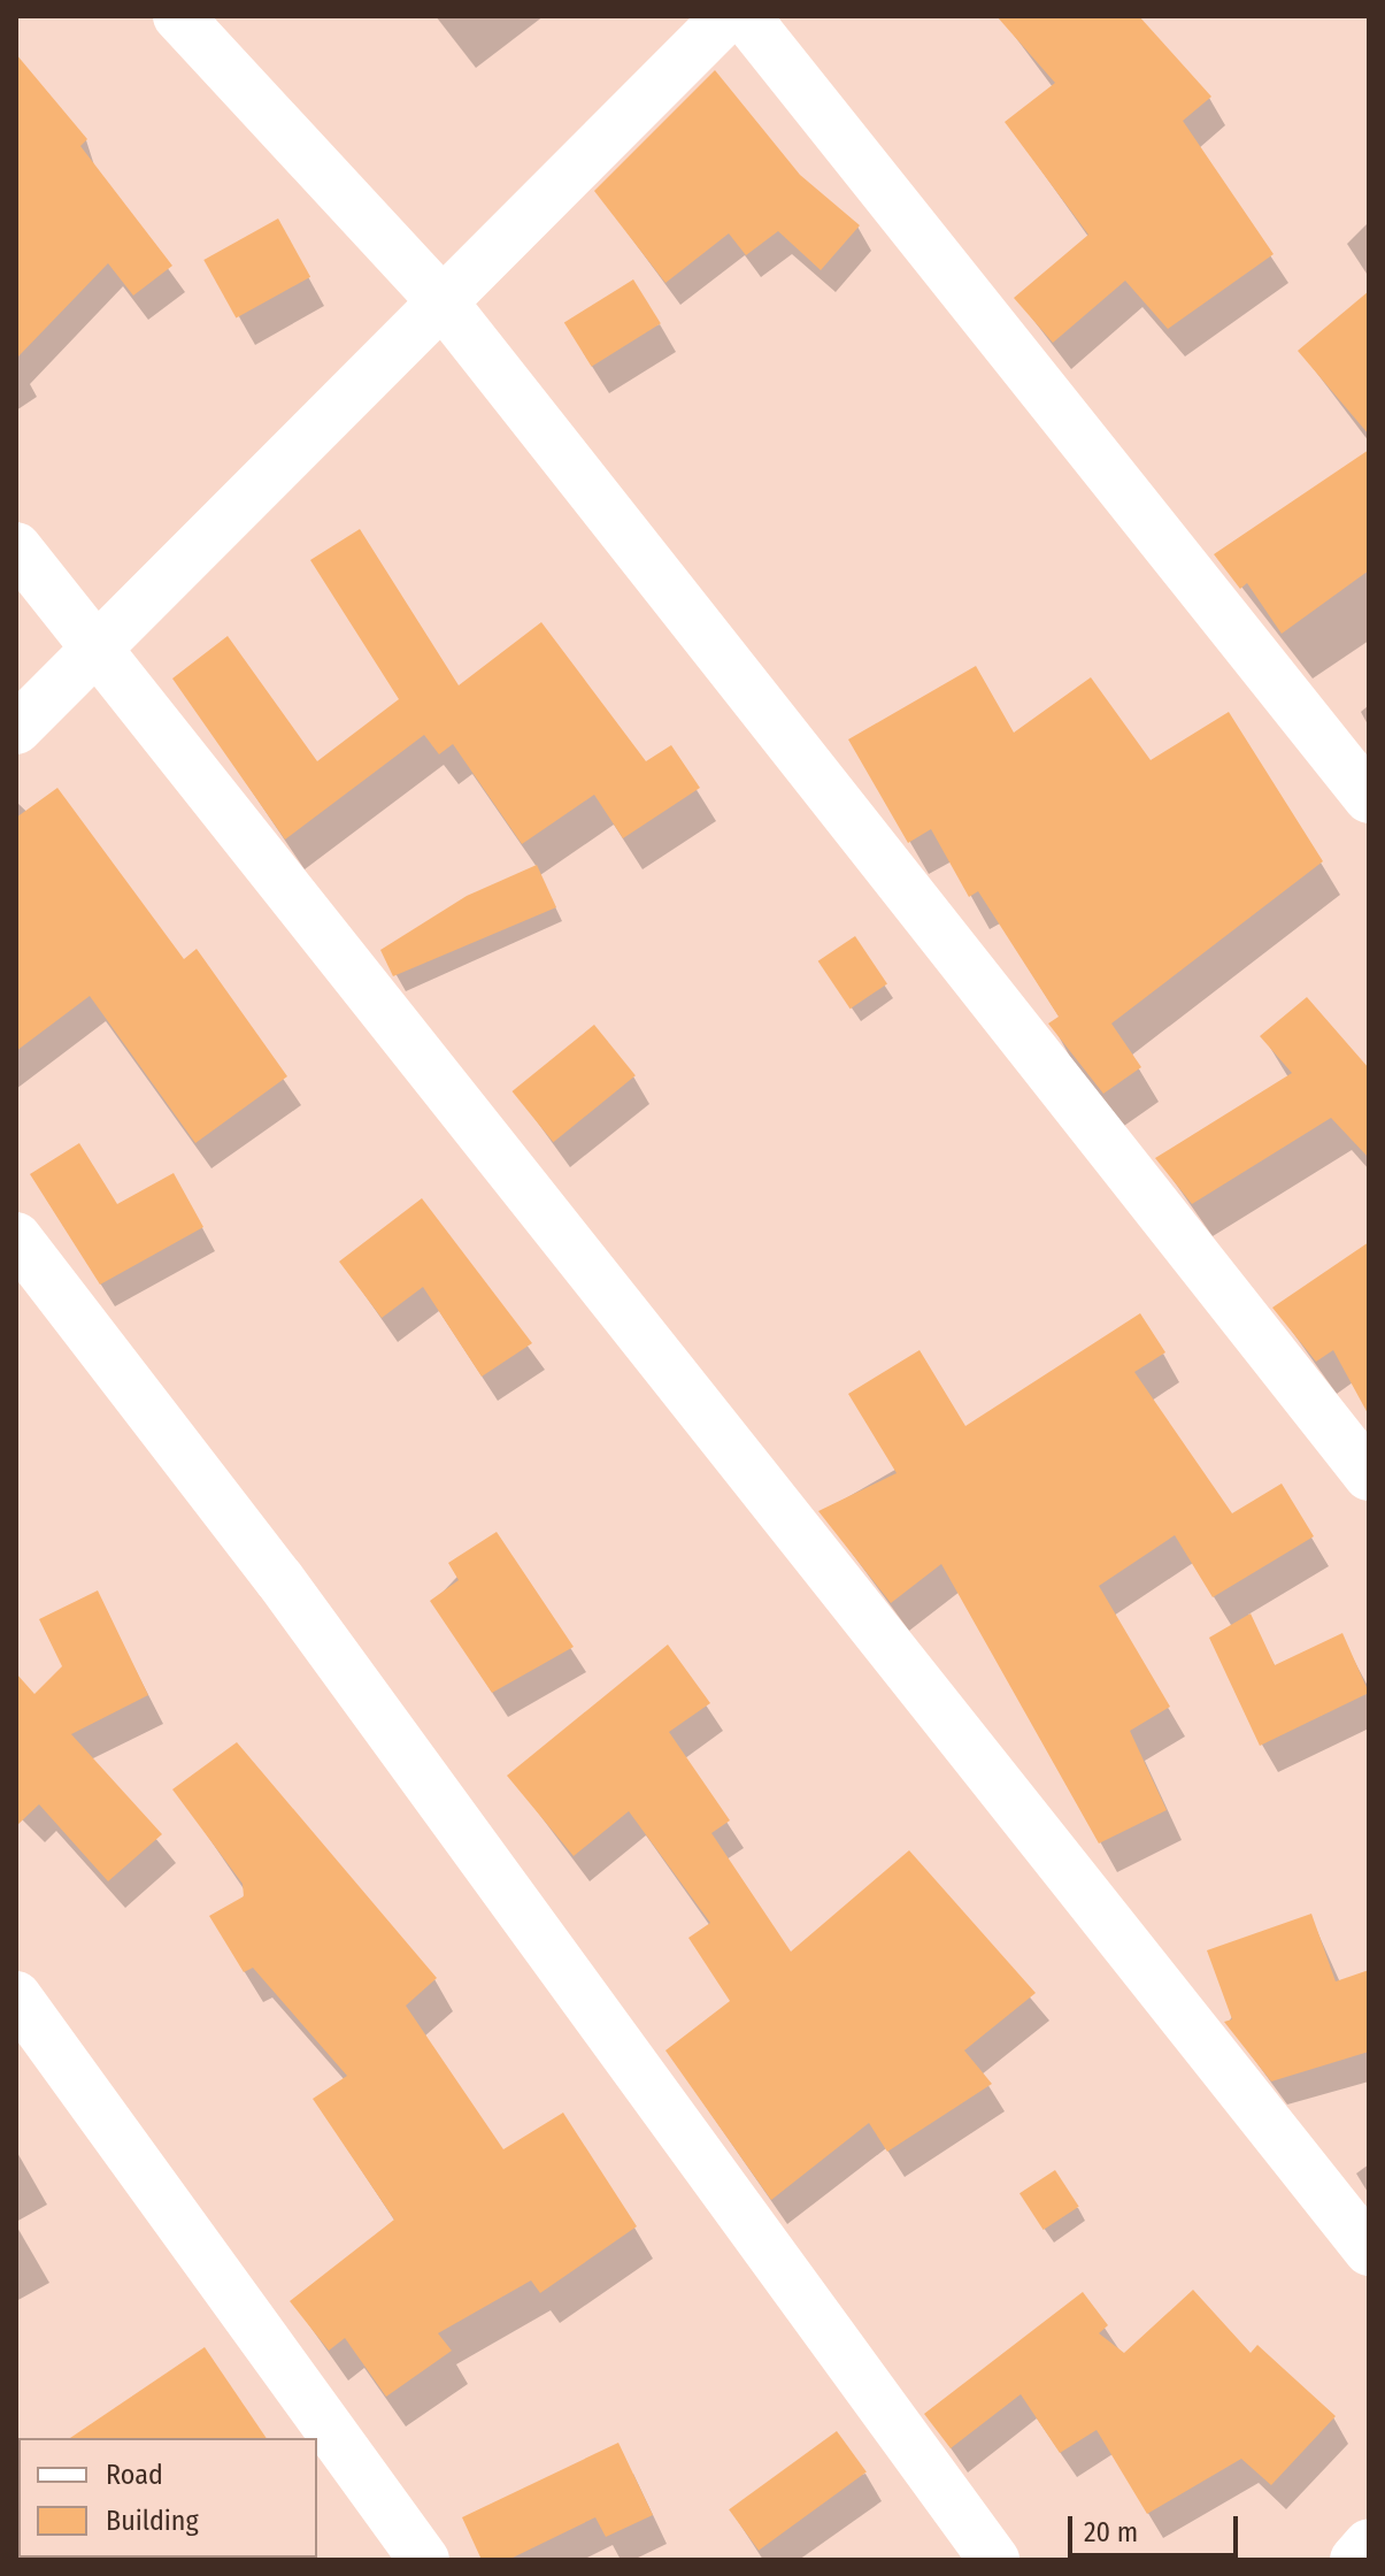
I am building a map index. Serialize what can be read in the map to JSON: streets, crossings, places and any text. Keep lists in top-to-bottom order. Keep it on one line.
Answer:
{"legend":["Road","Building"],"scale_bar":"20 m"}
